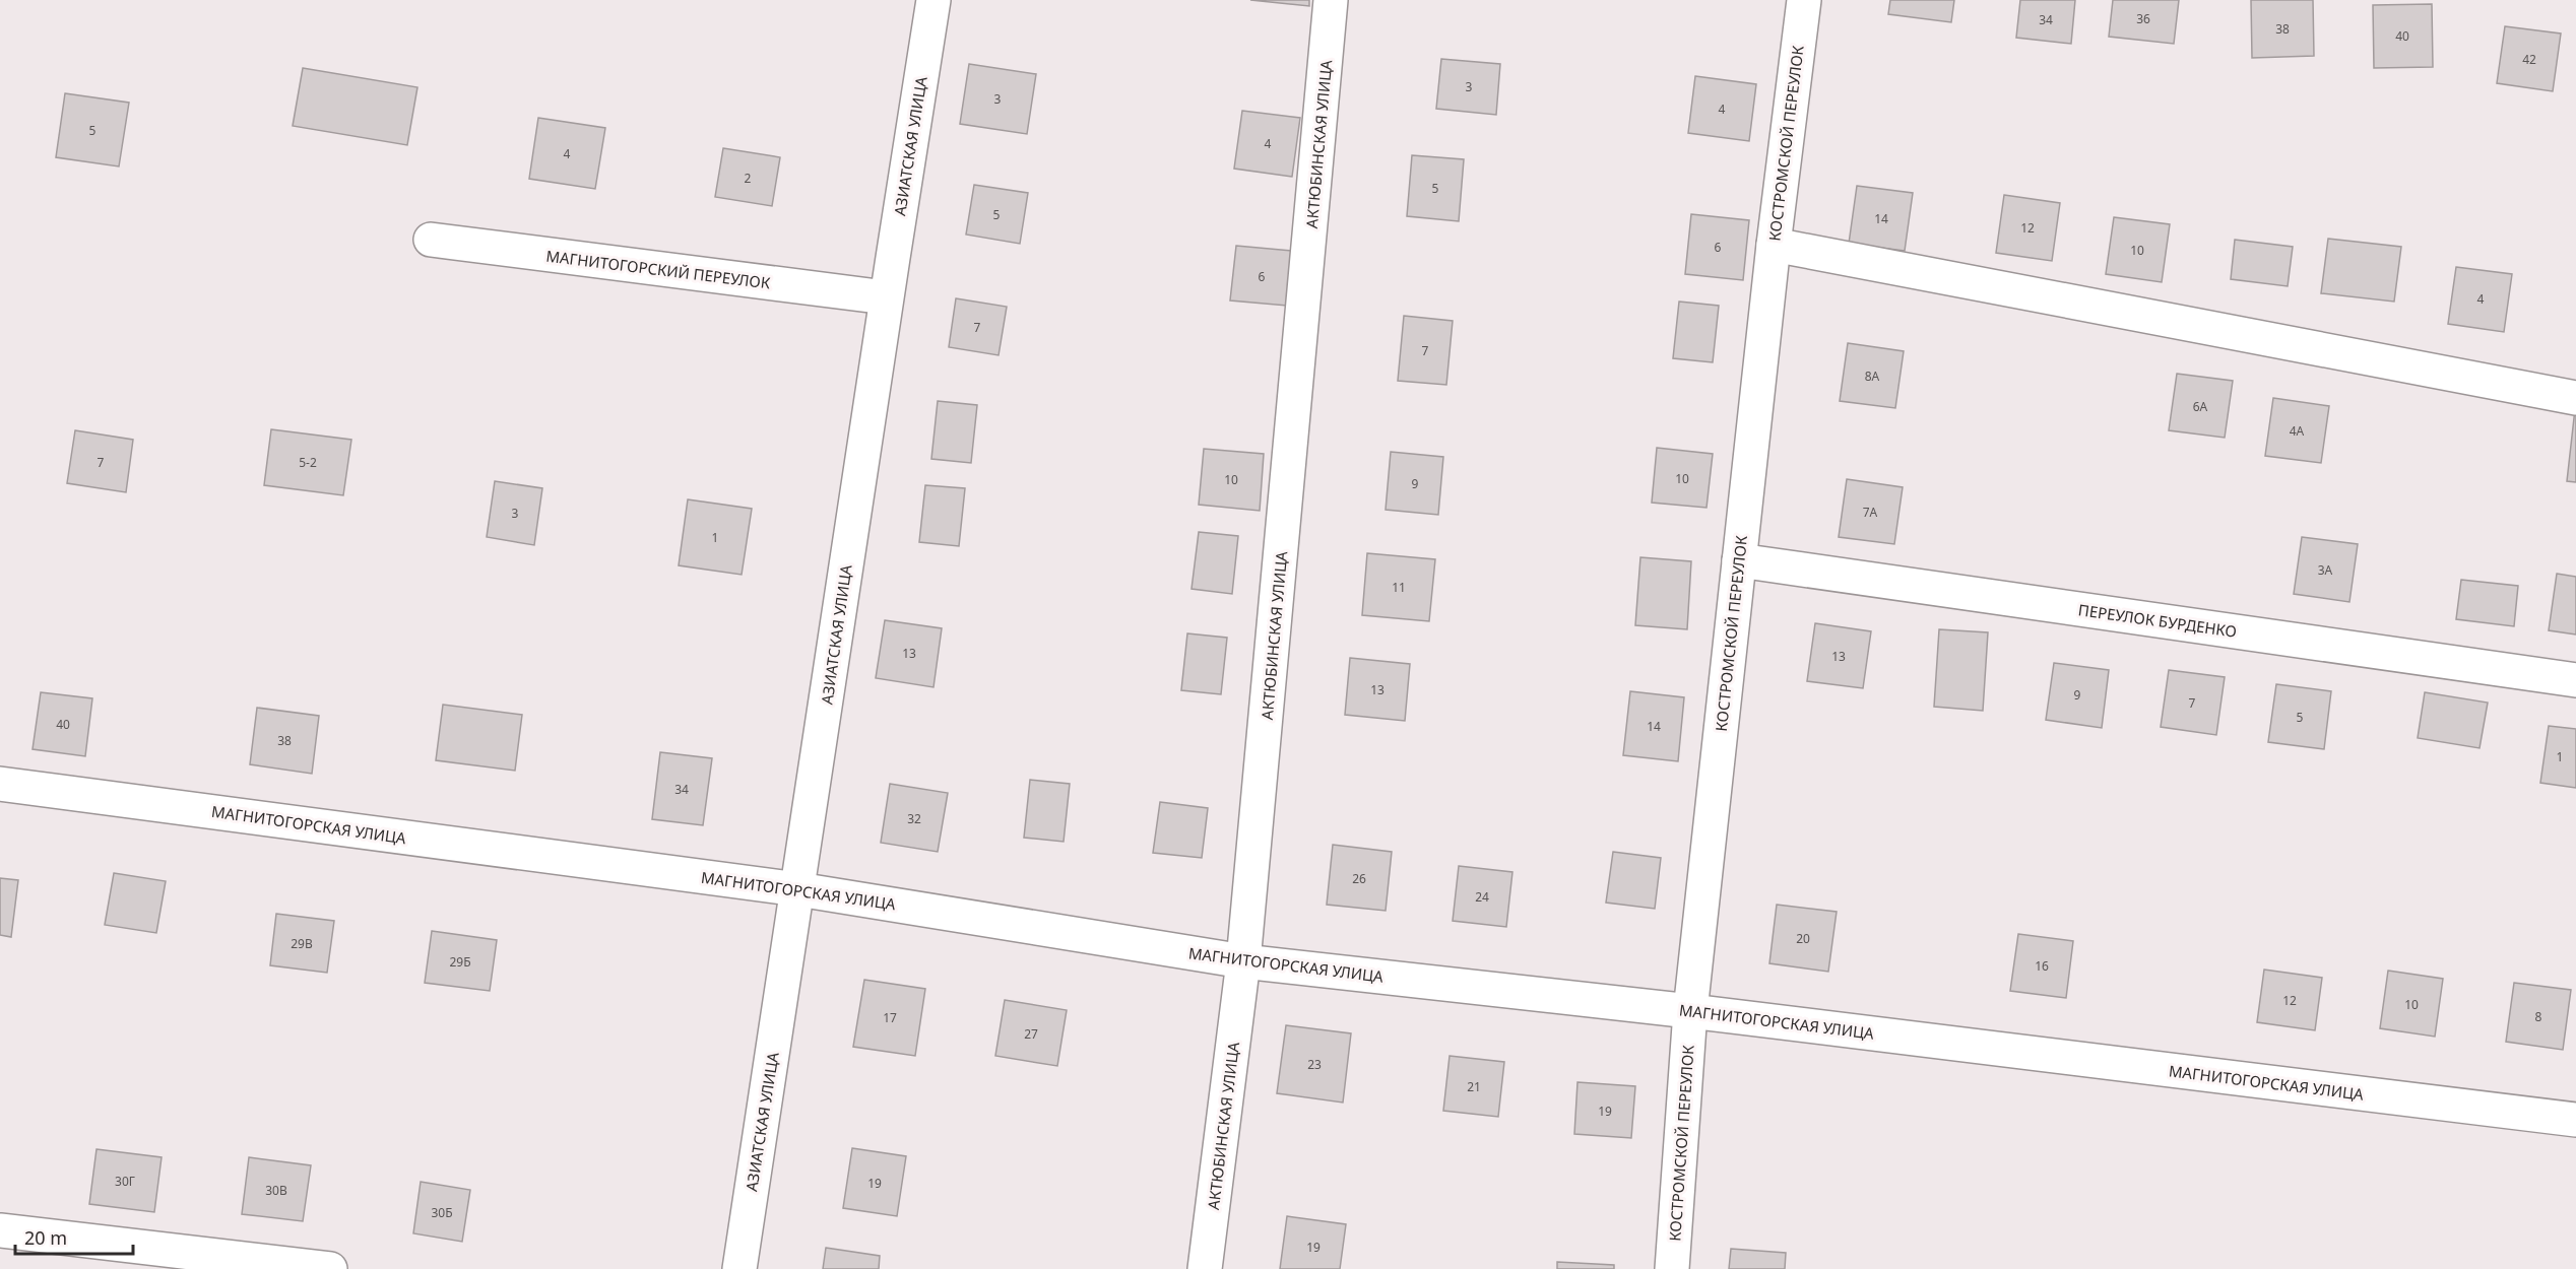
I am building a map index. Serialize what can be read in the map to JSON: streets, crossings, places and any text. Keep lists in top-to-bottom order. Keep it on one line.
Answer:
{"streets":{"street":["КОСТРОМСКОЙ ПЕРЕУЛОК","АКТЮБИНСКАЯ УЛИЦА","АЗИАТСКАЯ УЛИЦА","МАГНИТОГОРСКИЙ ПЕРЕУЛОК","ПЕРЕУЛОК БУРДЕНКО","МАГНИТОГОРСКАЯ УЛИЦА"]},"crossings":[["КОСТРОМСКОЙ ПЕРЕУЛОК","ПЕРЕУЛОК БУРДЕНКО"],["КОСТРОМСКОЙ ПЕРЕУЛОК","МАГНИТОГОРСКАЯ УЛИЦА"],["АКТЮБИНСКАЯ УЛИЦА","МАГНИТОГОРСКАЯ УЛИЦА"],["АЗИАТСКАЯ УЛИЦА","МАГНИТОГОРСКИЙ ПЕРЕУЛОК"],["АЗИАТСКАЯ УЛИЦА","МАГНИТОГОРСКАЯ УЛИЦА"]],"house_numbers":["36","34","38","40","42","3","3","4","5","4","4","2","5","5","14","12","6","10","6","4","7","7","8А","6А","4А","7","5-2","10","10","9","7А","3","1","3А","11","13","13","13","9","7","5","40","14","38","1","34","32","26","24","20","29В","29Б","16","12","10","8","17","27","23","21","19","30Г","19","30В","30Б","19"],"scale_bar":"20 m"}
